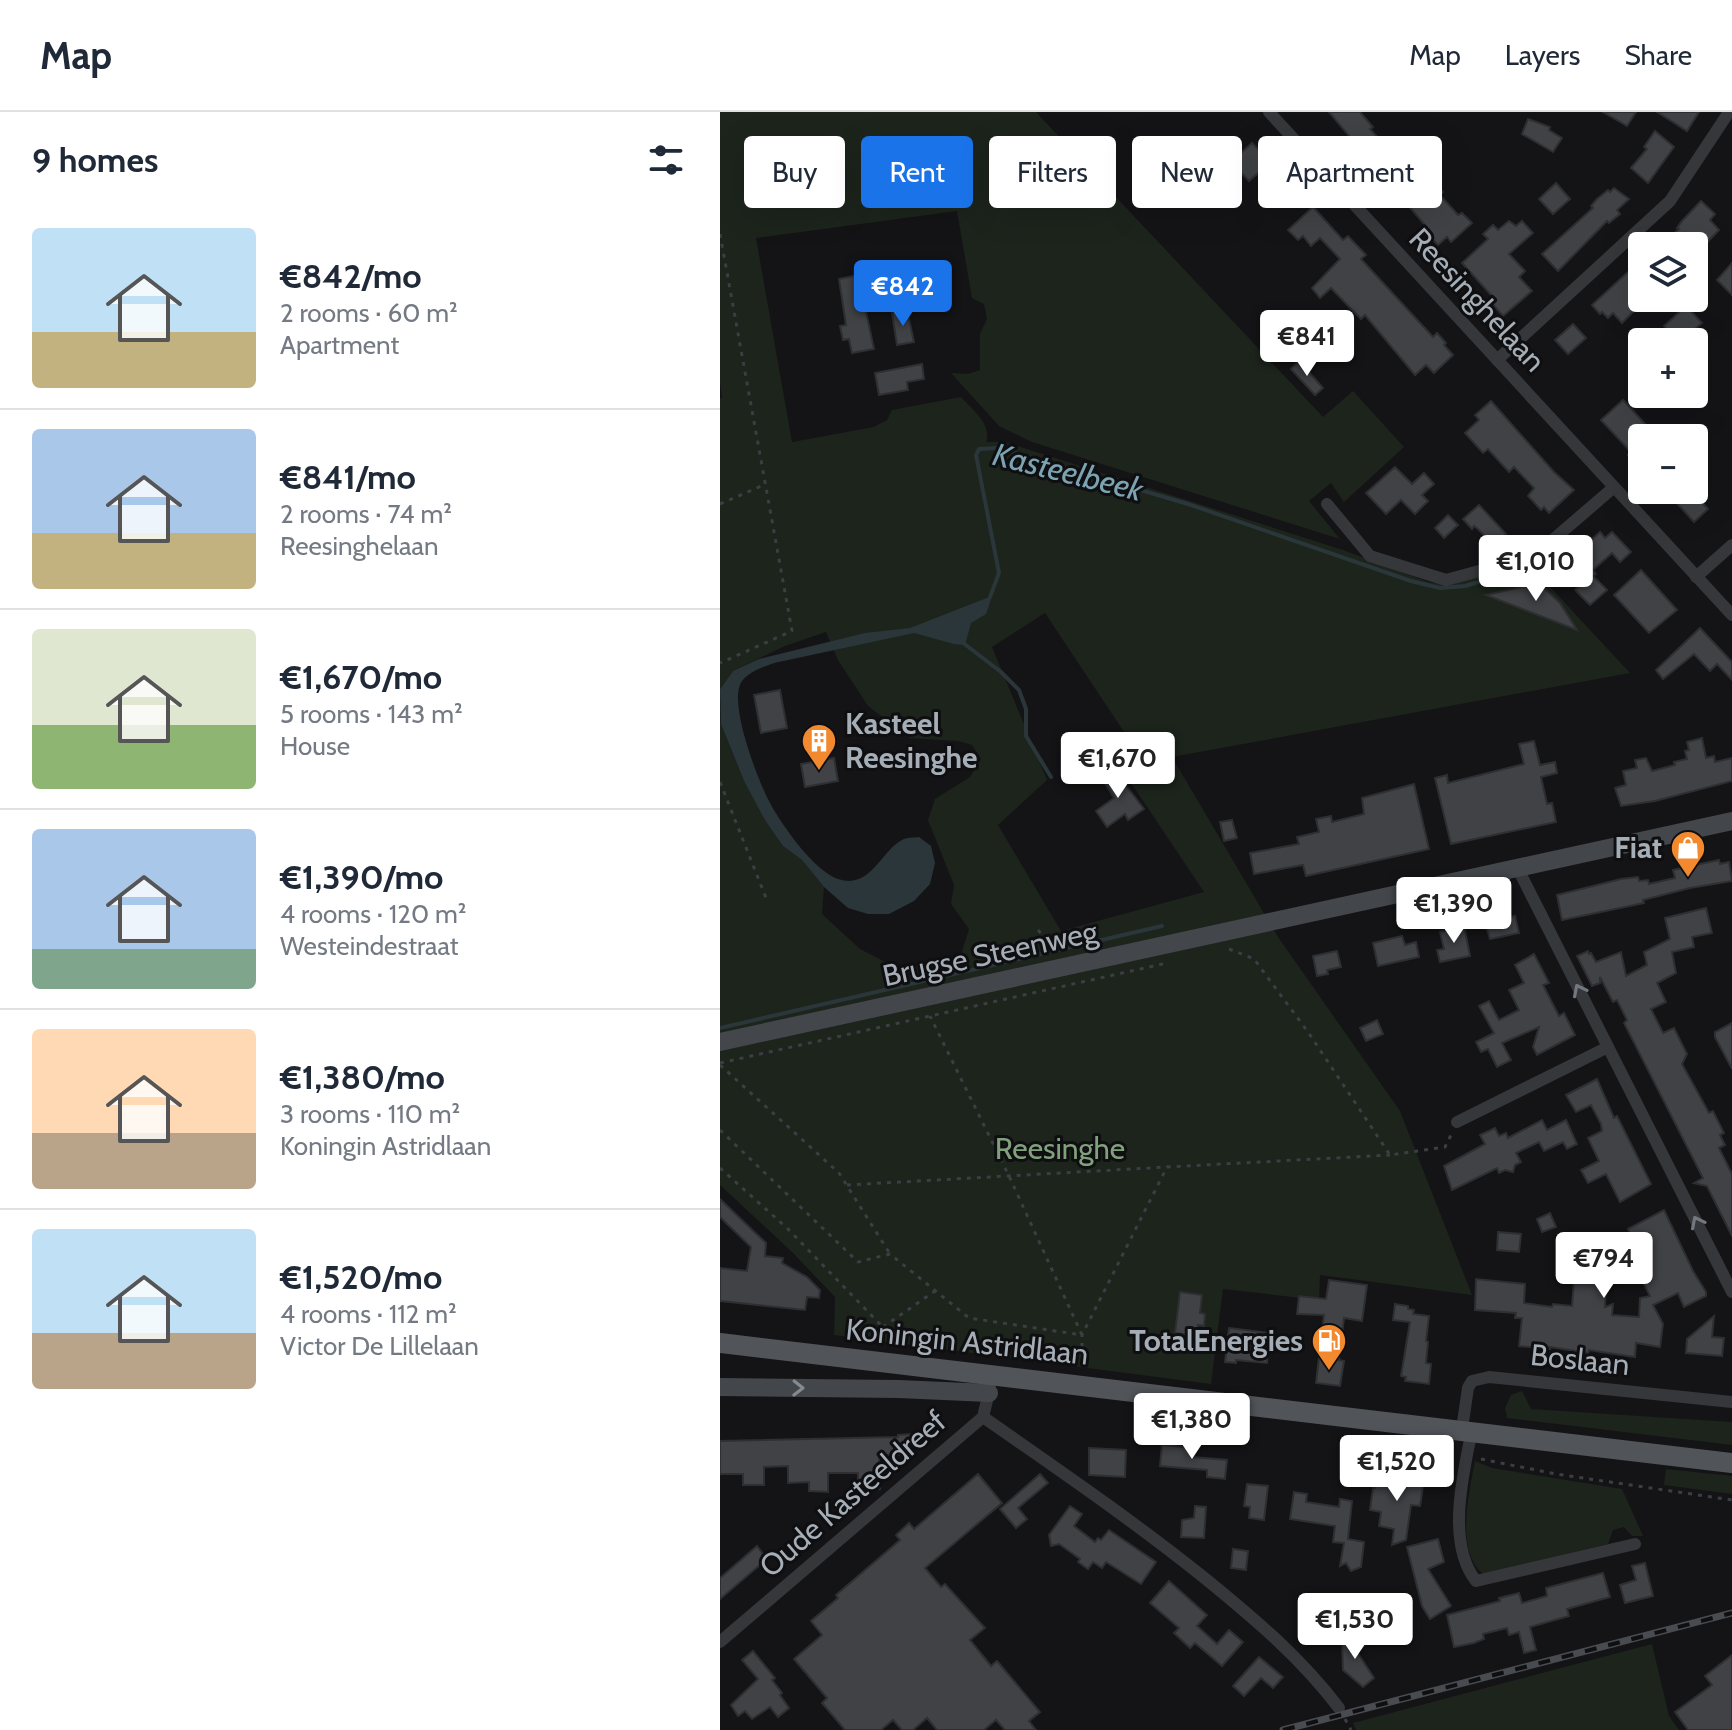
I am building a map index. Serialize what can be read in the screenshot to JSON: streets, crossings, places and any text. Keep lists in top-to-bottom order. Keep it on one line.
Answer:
{"streets":{"main road":["Koningin Astridlaan"],"street":["Reesinghelaan","Brugse Steenweg","Boslaan","Oude Kasteeldreef"]},"crossings":[["Koningin Astridlaan","Boslaan"],["Koningin Astridlaan","Oude Kasteeldreef"]],"water":["Kasteelbeek"],"parks":["Reesinghe"],"places":{"building":["Kasteel Reesinghe"],"shop":["Fiat"],"fuel station":["TotalEnergies"]},"page":{"header":"Map","nav":["Map","Layers","Share"],"heading":"9 homes","chip":["Buy","Rent","Filters","New","Apartment"],"list":[{"name":"€842/mo","note":"2 rooms · 60 m² · Apartment"},{"name":"€841/mo","note":"2 rooms · 74 m² · Reesinghelaan"},{"name":"€1,670/mo","note":"5 rooms · 143 m² · House"},{"name":"€1,390/mo","note":"4 rooms · 120 m² · Westeindestraat"},{"name":"€1,380/mo","note":"3 rooms · 110 m² · Koningin Astridlaan"},{"name":"€1,520/mo","note":"4 rooms · 112 m² · Victor De Lillelaan"}],"map_buttons":["+","−"],"price":["€842","€841","€1,010","€1,670","€1,390","€794","€1,380","€1,520","€1,530"]}}
